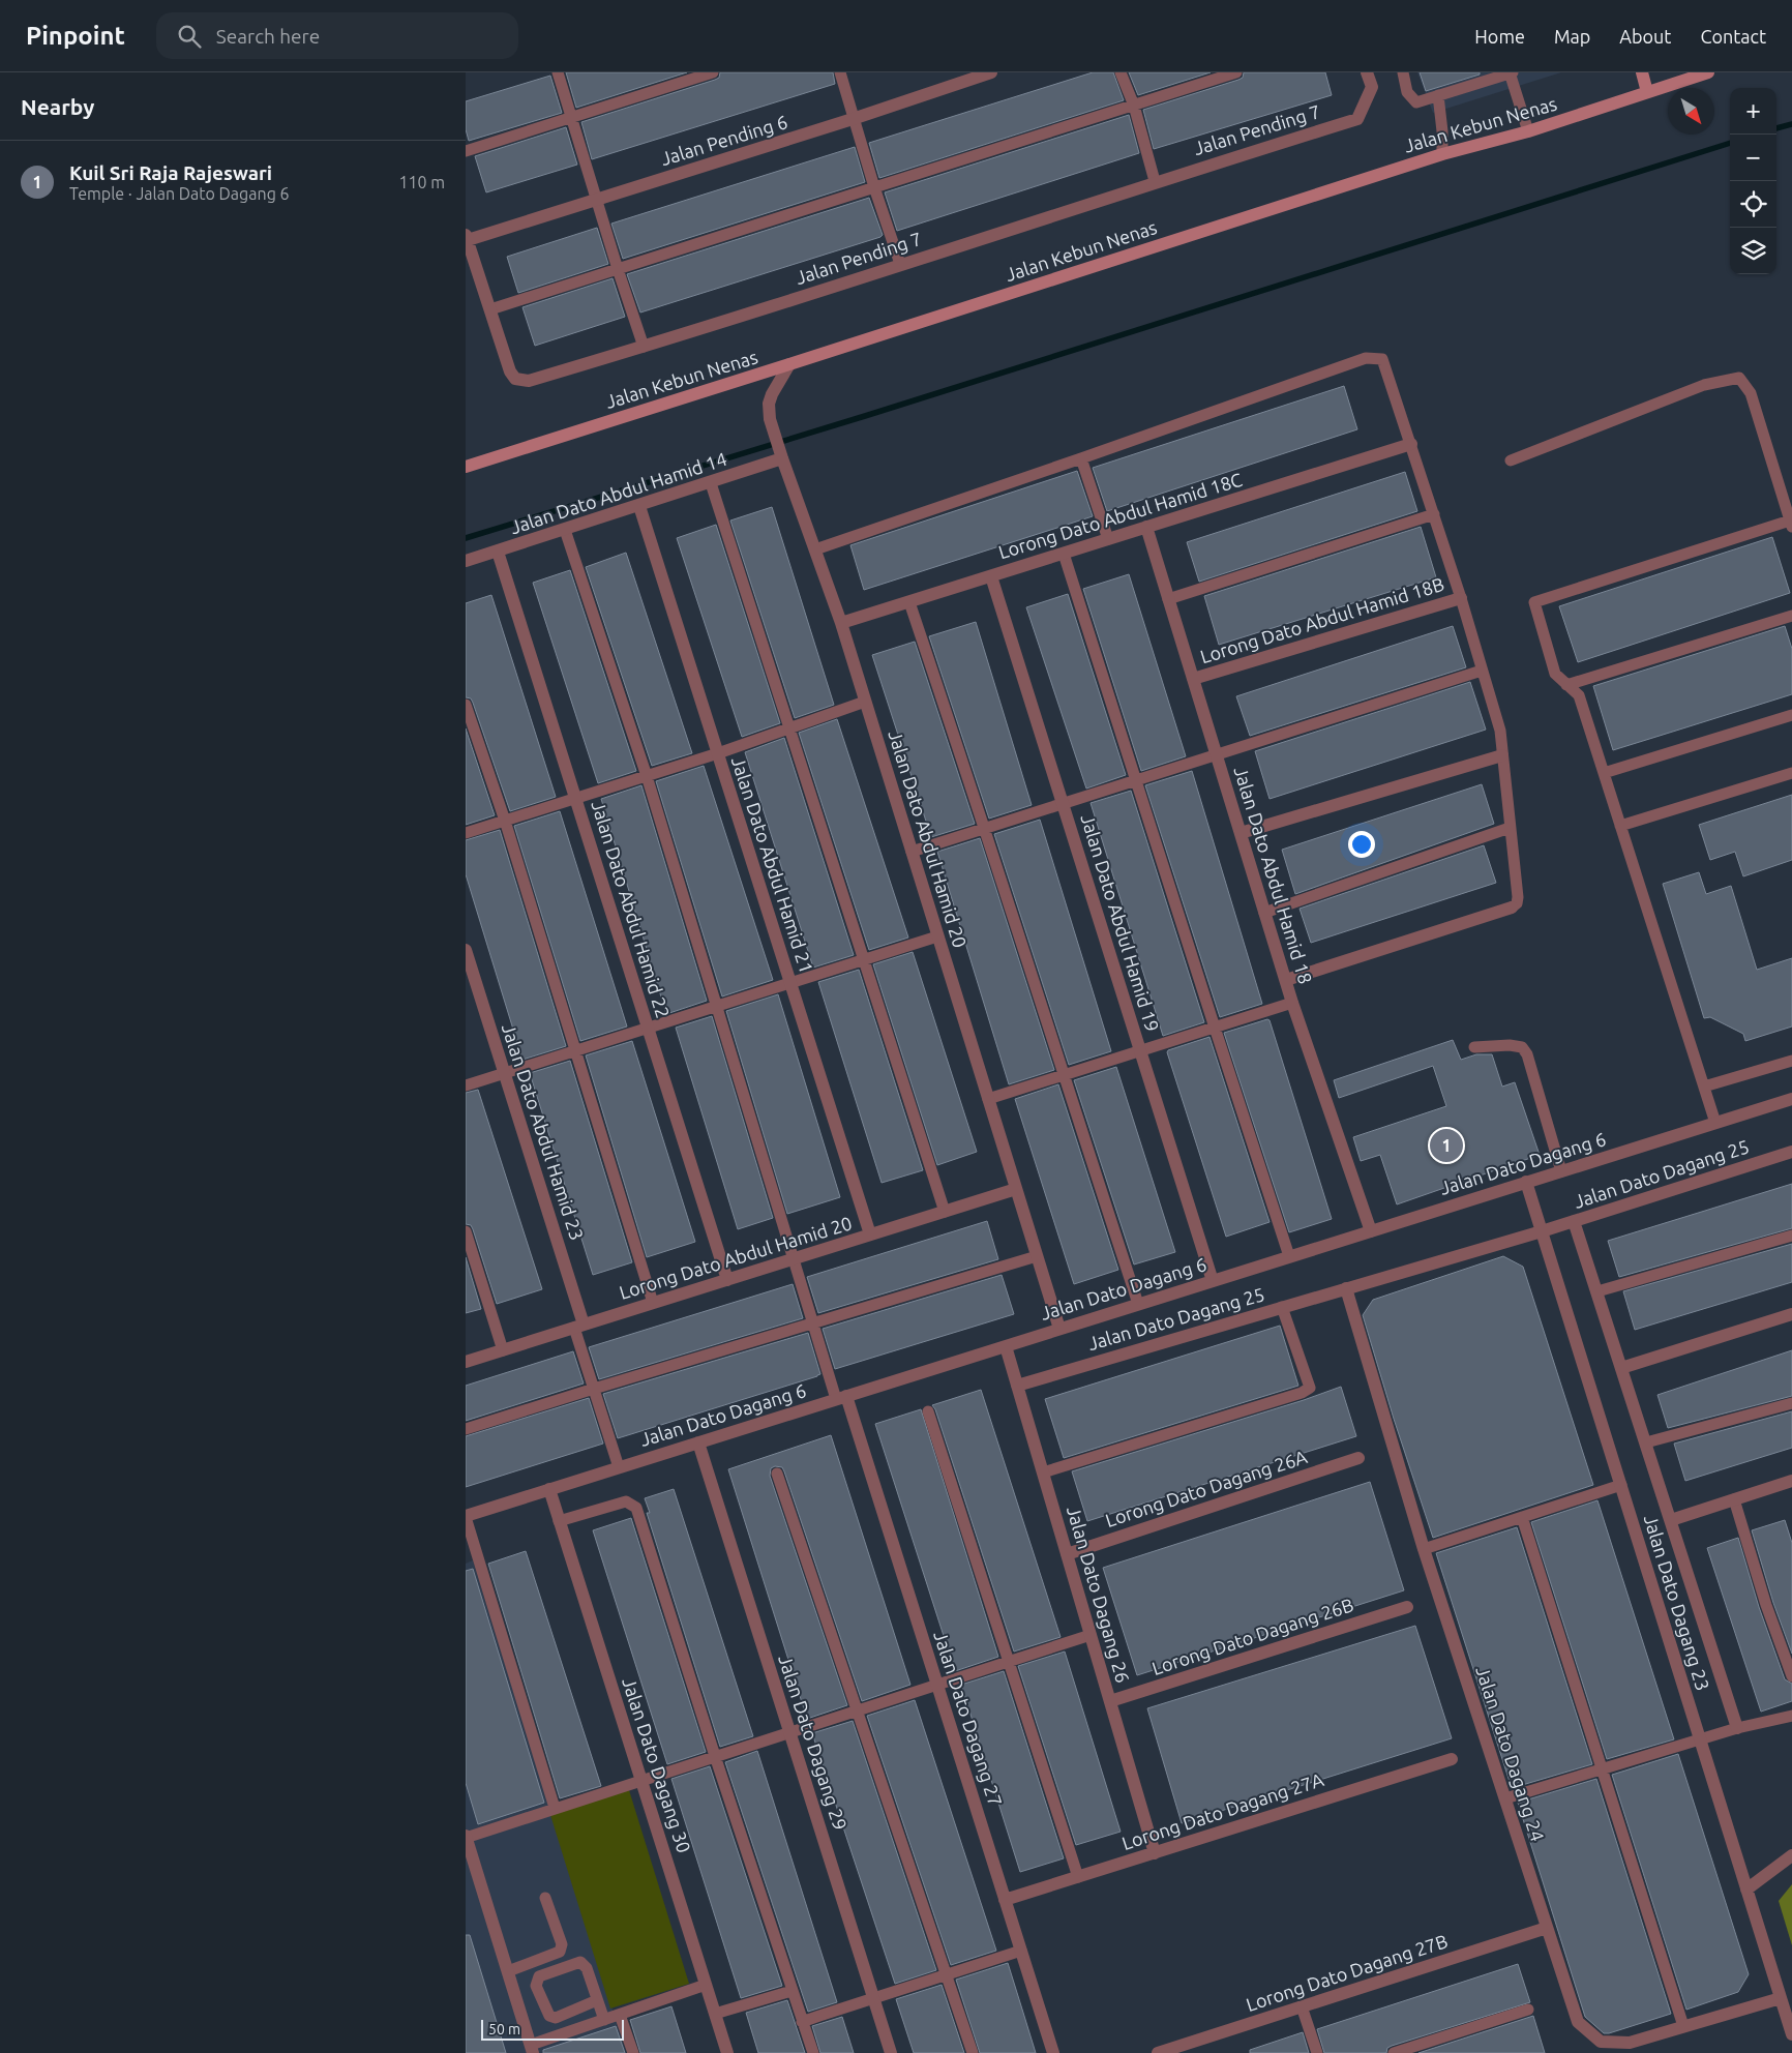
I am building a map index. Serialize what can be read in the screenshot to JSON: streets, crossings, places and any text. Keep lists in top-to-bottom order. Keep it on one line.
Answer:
{"streets":{"street":["Jalan Kebun Nenas","Jalan Pending 7","Jalan Pending 6","Jalan Dato Abdul Hamid 14","Lorong Dato Abdul Hamid 18C","Lorong Dato Abdul Hamid 18B","Jalan Dato Abdul Hamid 20","Jalan Dato Abdul Hamid 21","Jalan Dato Abdul Hamid 18","Jalan Dato Abdul Hamid 22","Jalan Dato Abdul Hamid 19","Jalan Dato Abdul Hamid 23","Jalan Dato Dagang 6","Jalan Dato Dagang 25","Lorong Dato Abdul Hamid 20","Lorong Dato Dagang 26A","Jalan Dato Dagang 26","Jalan Dato Dagang 23","Lorong Dato Dagang 26B","Jalan Dato Dagang 27","Jalan Dato Dagang 29","Jalan Dato Dagang 24","Jalan Dato Dagang 30","Lorong Dato Dagang 27A","Lorong Dato Dagang 27B"]},"crossings":[["Jalan Kebun Nenas","Jalan Dato Abdul Hamid 20"],["Jalan Pending 7","Jalan Pending 6"],["Jalan Dato Abdul Hamid 14","Jalan Dato Abdul Hamid 20"],["Jalan Dato Abdul Hamid 14","Jalan Dato Abdul Hamid 21"],["Jalan Dato Abdul Hamid 14","Jalan Dato Abdul Hamid 22"],["Lorong Dato Abdul Hamid 18C","Jalan Dato Abdul Hamid 20"],["Lorong Dato Abdul Hamid 18C","Jalan Dato Abdul Hamid 18"],["Lorong Dato Abdul Hamid 18C","Jalan Dato Abdul Hamid 19"],["Lorong Dato Abdul Hamid 18B","Jalan Dato Abdul Hamid 18"],["Jalan Dato Abdul Hamid 20","Jalan Dato Dagang 6"],["Jalan Dato Abdul Hamid 20","Lorong Dato Abdul Hamid 20"],["Jalan Dato Abdul Hamid 21","Lorong Dato Abdul Hamid 20"],["Jalan Dato Abdul Hamid 18","Jalan Dato Dagang 6"],["Jalan Dato Abdul Hamid 22","Lorong Dato Abdul Hamid 20"],["Jalan Dato Abdul Hamid 19","Jalan Dato Dagang 6"],["Jalan Dato Abdul Hamid 23","Lorong Dato Abdul Hamid 20"],["Jalan Dato Dagang 6","Jalan Dato Dagang 26"],["Jalan Dato Dagang 6","Jalan Dato Dagang 23"],["Jalan Dato Dagang 6","Jalan Dato Dagang 27"],["Jalan Dato Dagang 6","Jalan Dato Dagang 29"],["Jalan Dato Dagang 6","Jalan Dato Dagang 30"],["Jalan Dato Dagang 25","Jalan Dato Dagang 26"],["Jalan Dato Dagang 25","Jalan Dato Dagang 23"],["Jalan Dato Dagang 25","Jalan Dato Dagang 24"],["Lorong Dato Dagang 26A","Jalan Dato Dagang 26"],["Jalan Dato Dagang 26","Lorong Dato Dagang 26B"],["Jalan Dato Dagang 26","Lorong Dato Dagang 27A"],["Jalan Dato Dagang 23","Jalan Dato Dagang 24"],["Jalan Dato Dagang 27","Lorong Dato Dagang 27A"],["Jalan Dato Dagang 24","Lorong Dato Dagang 27B"]],"scale_bar":"50 m","north":"bottom right","page":{"header":"Pinpoint","search":"Search here","nav":["Home","Map","About","Contact"],"heading":"Nearby","map_buttons":["+","−"],"list":[{"mark":"1","name":"Kuil Sri Raja Rajeswari","note":"Temple · Jalan Dato Dagang 6","value":"110 m"}],"pins":"1","scale":"50 m"}}
